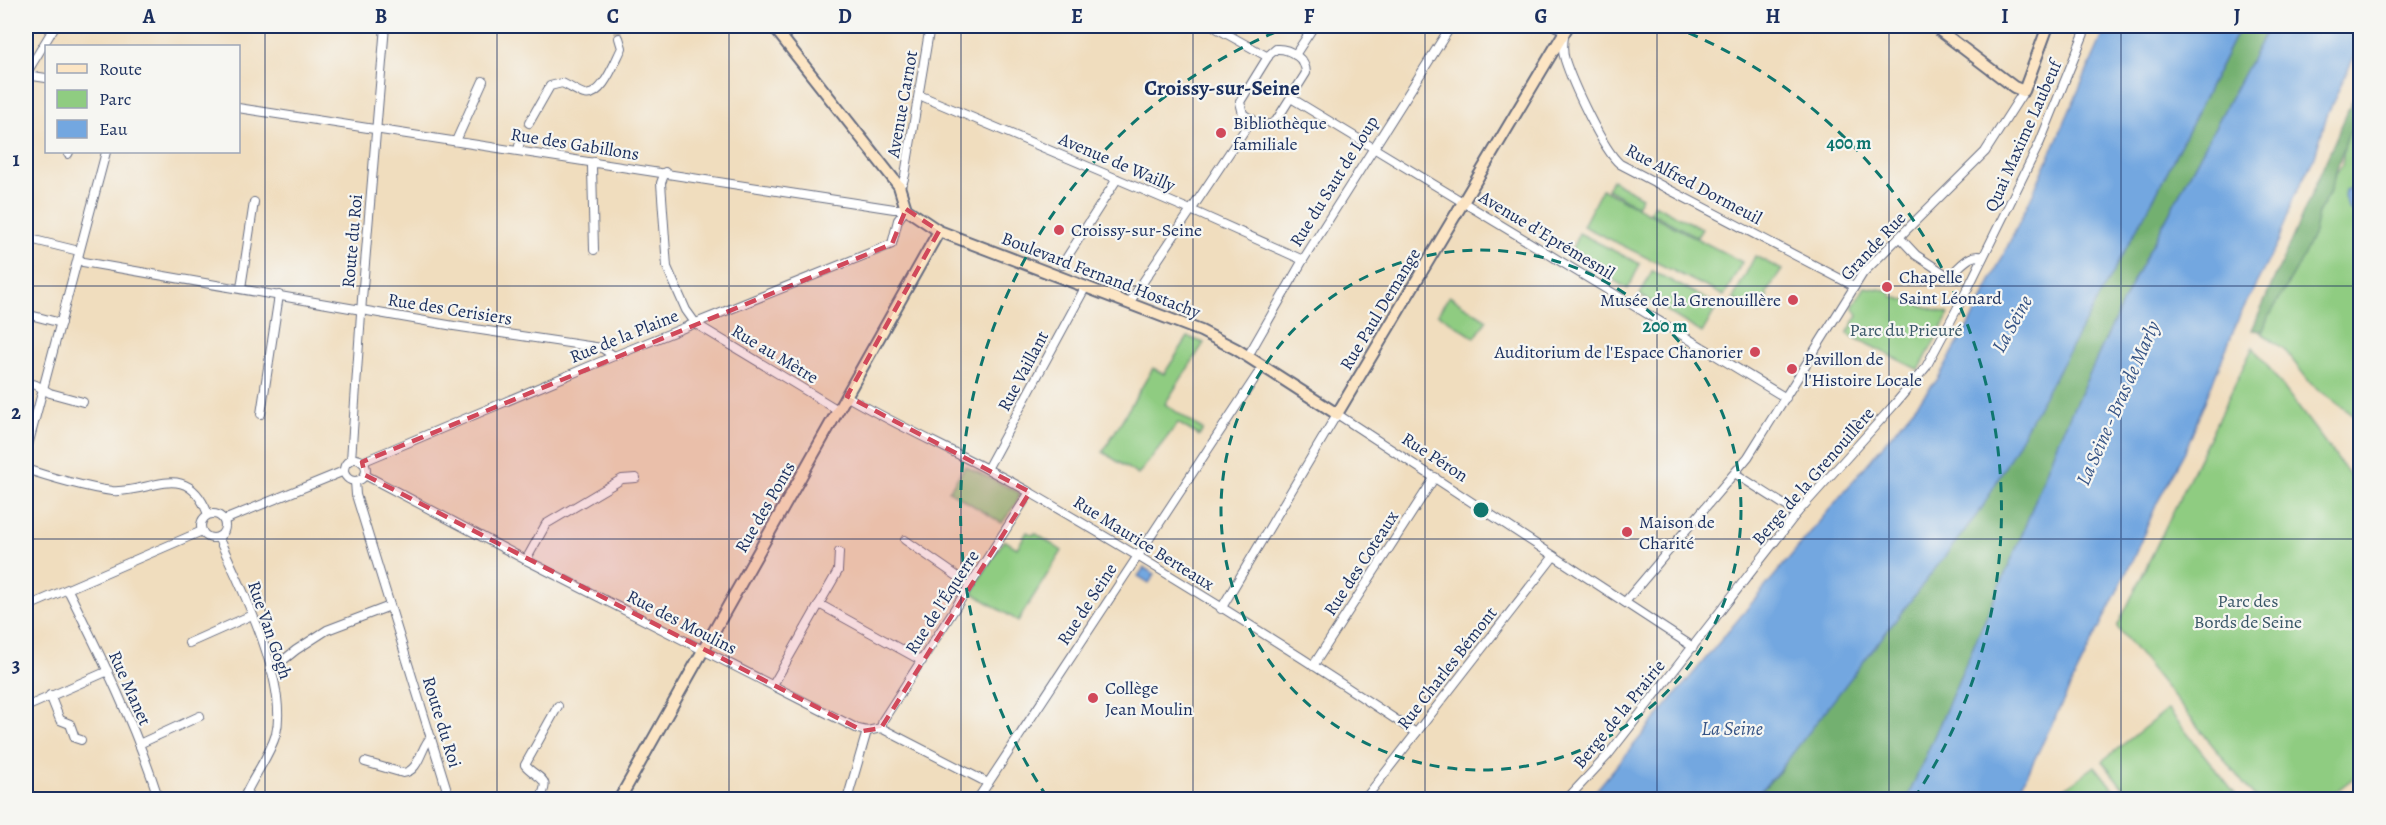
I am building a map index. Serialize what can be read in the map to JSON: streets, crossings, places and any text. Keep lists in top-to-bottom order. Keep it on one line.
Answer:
{"streets":{"main road":["Boulevard Fernand Hostachy","Rue Paul Demange","Rue Péron","Rue des Ponts"],"street":["Avenue Carnot","Quai Maxime Laubeuf","Rue des Gabillons","Avenue de Wailly","Rue du Saut de Loup","Rue Alfred Dormeuil","Avenue d'Eprémesnil","Route du Roi","Grande Rue","Rue des Cerisiers","Rue de la Plaine","Rue au Mètre","Rue Vaillant","Berge de la Grenouillère","Rue Maurice Berteaux","Rue des Coteaux","Rue de l'Équerre","Rue de Seine","Rue des Moulins","Rue Van Gogh","Rue Charles Bémont","Rue Manet","Berge de la Prairie"]},"crossings":[["Avenue Carnot","Avenue de Wailly"],["Quai Maxime Laubeuf","Berge de la Grenouillère"],["Rue des Gabillons","Route du Roi"],["Rue des Gabillons","Boulevard Fernand Hostachy"],["Rue des Gabillons","Rue de la Plaine"],["Avenue de Wailly","Rue du Saut de Loup"],["Rue du Saut de Loup","Avenue d'Eprémesnil"],["Rue du Saut de Loup","Boulevard Fernand Hostachy"],["Rue du Saut de Loup","Rue Péron"],["Rue Alfred Dormeuil","Grande Rue"],["Rue Alfred Dormeuil","Rue Paul Demange"],["Avenue d'Eprémesnil","Grande Rue"],["Avenue d'Eprémesnil","Rue Paul Demange"],["Route du Roi","Rue des Cerisiers"],["Route du Roi","Rue de la Plaine"],["Route du Roi","Rue des Moulins"],["Grande Rue","Rue Péron"],["Boulevard Fernand Hostachy","Rue de la Plaine"],["Boulevard Fernand Hostachy","Rue Vaillant"],["Boulevard Fernand Hostachy","Rue Péron"],["Boulevard Fernand Hostachy","Rue des Ponts"],["Rue des Cerisiers","Rue de la Plaine"],["Rue Paul Demange","Rue Péron"],["Rue Paul Demange","Rue Maurice Berteaux"],["Rue de la Plaine","Rue au Mètre"],["Rue de la Plaine","Rue des Moulins"],["Rue au Mètre","Rue des Ponts"],["Rue Vaillant","Rue Maurice Berteaux"],["Rue Péron","Berge de la Grenouillère"],["Rue Péron","Rue des Coteaux"],["Rue Péron","Rue de Seine"],["Rue Péron","Rue Charles Bémont"],["Rue Péron","Berge de la Prairie"],["Berge de la Grenouillère","Berge de la Prairie"],["Rue des Ponts","Rue Maurice Berteaux"],["Rue des Ponts","Rue des Moulins"],["Rue Maurice Berteaux","Rue des Coteaux"],["Rue Maurice Berteaux","Rue de l'Équerre"],["Rue Maurice Berteaux","Rue de Seine"],["Rue Maurice Berteaux","Rue Charles Bémont"]],"districts":["Croissy-sur-Seine"],"water":["La Seine","La Seine - Bras de Marly"],"parks":["Parc du Prieuré","Parc des Bords de Seine"],"places":["Bibliothèque familiale","Croissy-sur-Seine","Chapelle Saint Léonard","Musée de la Grenouillère","Auditorium de l'Espace Chanorier","Pavillon de l'Histoire Locale","Maison de Charité","Collège Jean Moulin"],"legend":["Route","Parc","Eau"],"grid":{"columns":["A","B","C","D","E","F","G","H","I","J"],"rows":["1","2","3"]},"rings":["400 m","200 m"]}
